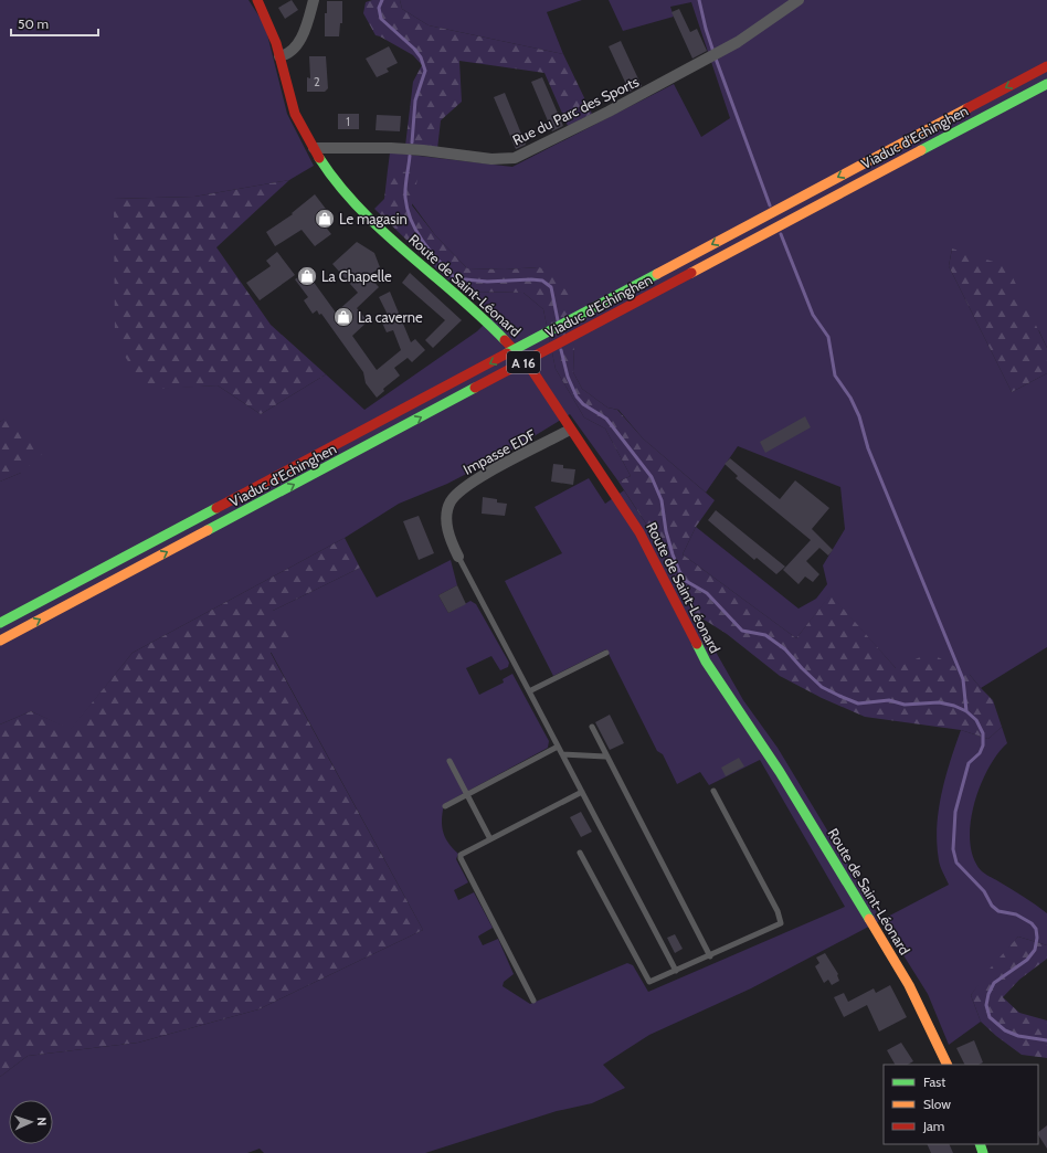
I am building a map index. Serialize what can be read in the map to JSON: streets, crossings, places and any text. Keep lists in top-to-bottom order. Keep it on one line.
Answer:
{"streets":{"main road":["Viaduc d'Echinghen","Route de Saint-Léonard","A 16"],"street":["Rue du Parc des Sports","Impasse EDF"]},"crossings":[["Rue du Parc des Sports","Route de Saint-Léonard"],["Route de Saint-Léonard","Impasse EDF"]],"places":{"shop":["Le magasin","La Chapelle","La caverne"]},"house_numbers":["2","1"],"legend":["Fast","Slow","Jam"],"scale_bar":"50 m","north":"right"}
